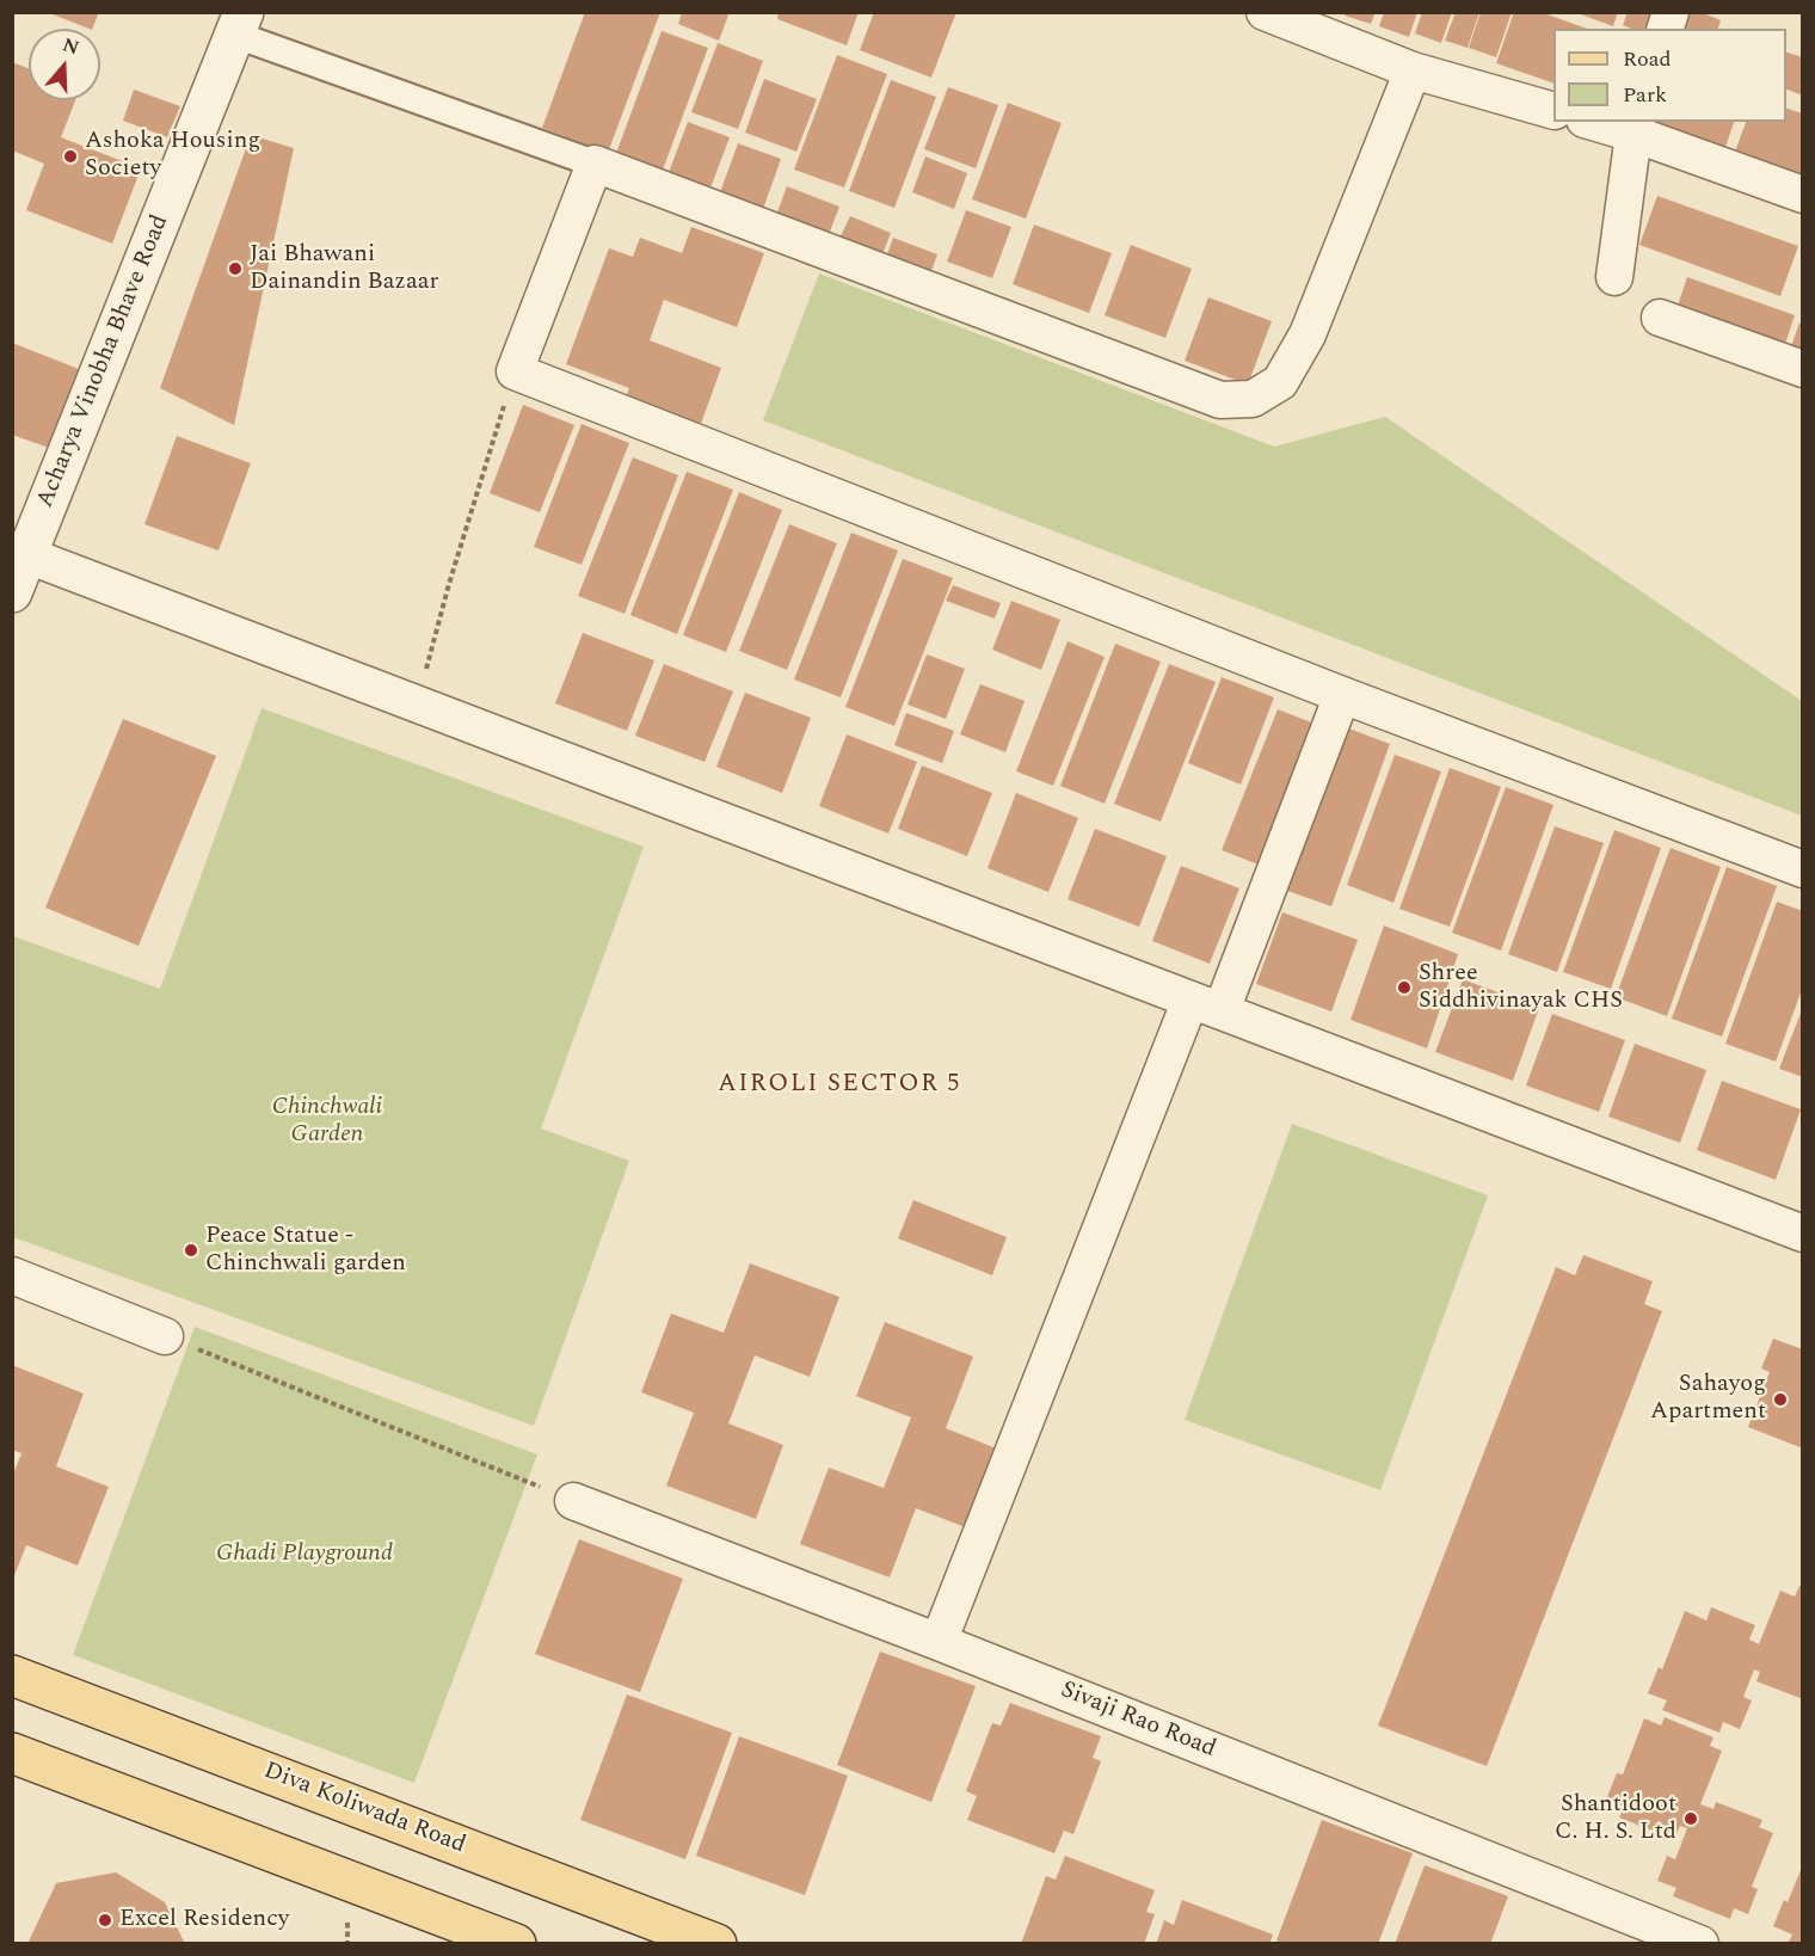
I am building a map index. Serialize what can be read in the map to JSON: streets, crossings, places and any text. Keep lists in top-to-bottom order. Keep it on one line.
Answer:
{"streets":{"main road":["Diva Koliwada Road"],"street":["Acharya Vinobha Bhave Road","Sivaji Rao Road"]},"districts":["AIROLI SECTOR 5"],"parks":["Chinchwali Garden","Ghadi Playground"],"places":["Ashoka Housing Society","Jai Bhawani Dainandin Bazaar","Shree Siddhivinayak CHS","Peace Statue - Chinchwali garden","Sahayog Apartment","Shantidoot C. H. S. Ltd","Excel Residency"],"legend":["Road","Park"],"north":"top"}
